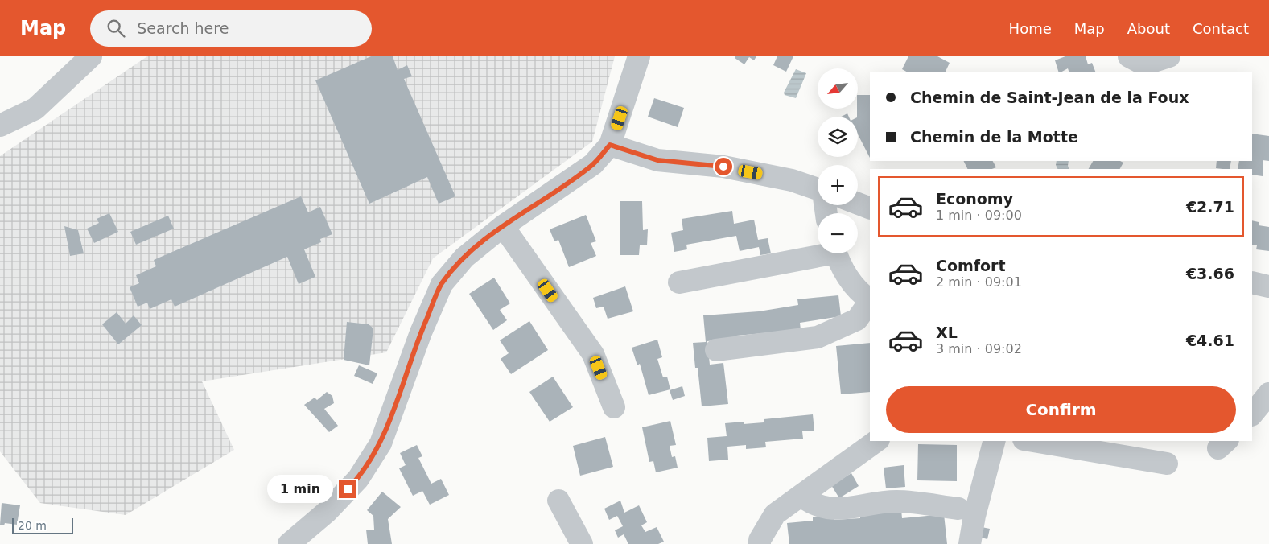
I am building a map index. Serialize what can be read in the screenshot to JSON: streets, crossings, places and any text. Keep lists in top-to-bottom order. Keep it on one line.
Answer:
{"scale_bar":"20 m","north":"bottom left","page":{"header":"Map","search":"Search here","nav":["Home","Map","About","Contact"],"map_buttons":["+","−"],"banner":["Chemin de Saint-Jean de la Foux","Chemin de la Motte"],"list":[{"name":"Economy","note":"1 min · 09:00","value":"€2.71"},{"name":"Comfort","note":"2 min · 09:01","value":"€3.66"},{"name":"XL","note":"3 min · 09:02","value":"€4.61"}],"buttons":"Confirm","bubble":"1 min","scale":"20 m"}}
